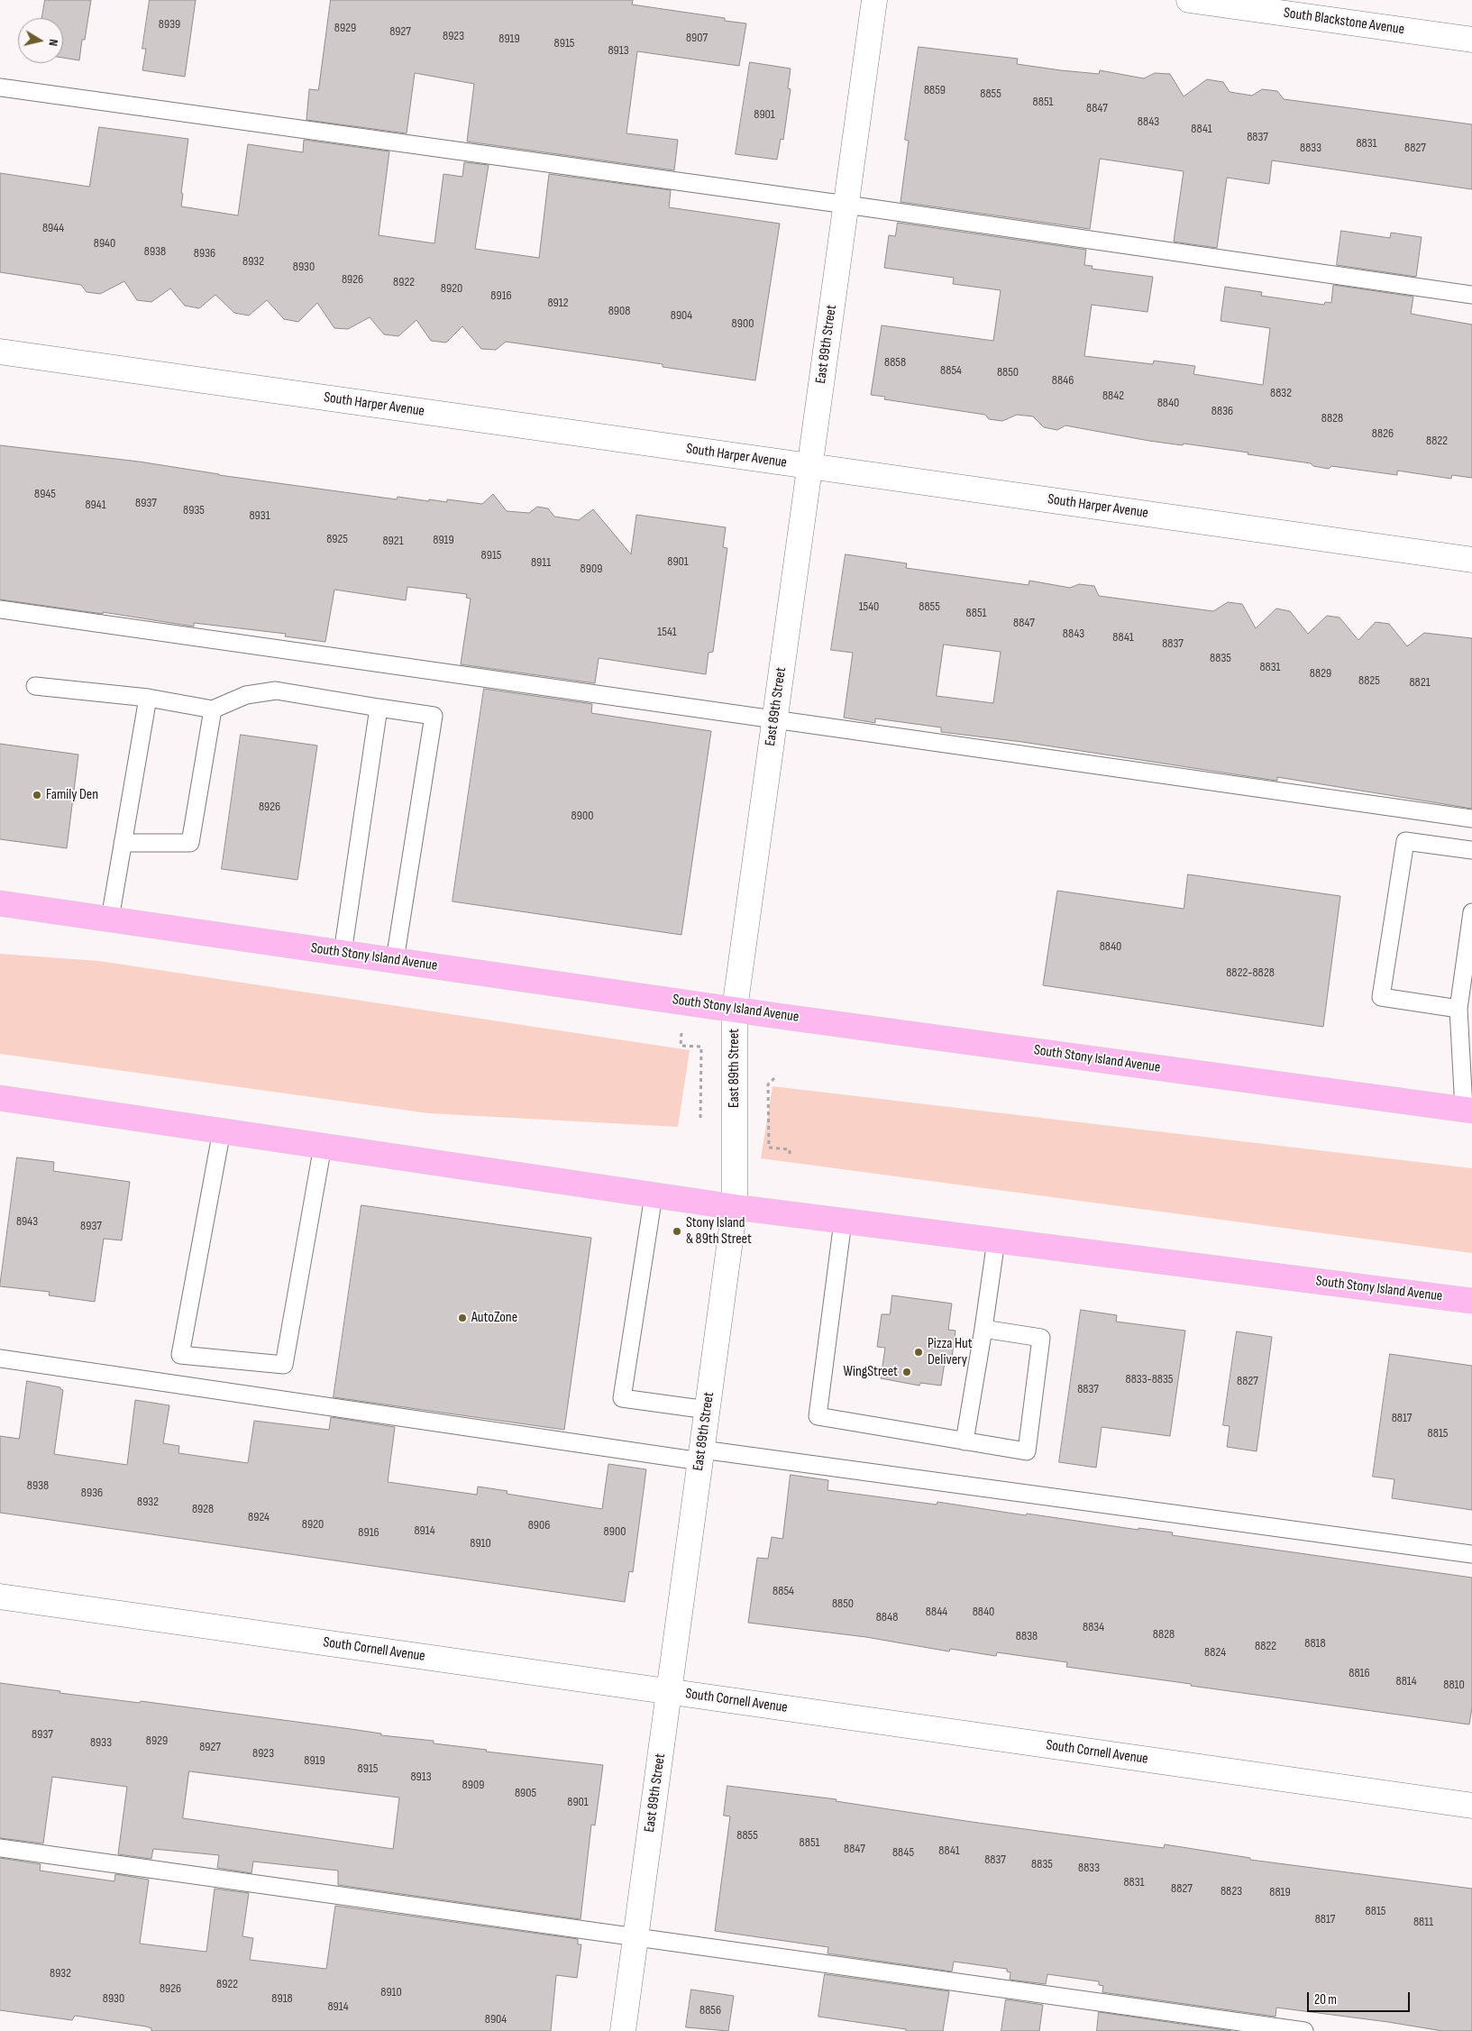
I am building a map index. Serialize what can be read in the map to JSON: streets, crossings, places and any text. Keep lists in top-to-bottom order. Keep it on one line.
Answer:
{"streets":{"highway":["South Stony Island Avenue"],"street":["South Blackstone Avenue","East 89th Street","South Harper Avenue","South Cornell Avenue"]},"crossings":[["East 89th Street","South Harper Avenue"],["East 89th Street","South Stony Island Avenue"],["East 89th Street","South Cornell Avenue"]],"places":["Family Den","Stony Island & 89th Street","AutoZone","Pizza Hut Delivery","WingStreet"],"house_numbers":["8939","8929","8927","8923","8907","8919","8915","8913","8859","8855","8851","8847","8901","8843","8841","8837","8831","8833","8827","8944","8940","8938","8936","8932","8930","8926","8922","8920","8916","8912","8908","8904","8900","8858","8854","8850","8846","8832","8842","8840","8836","8828","8826","8822","8945","8937","8941","8935","8931","8925","8919","8921","8915","8901","8911","8909","1540","8855","8851","8847","1541","8843","8841","8837","8835","8831","8829","8825","8821","8926","8900","8840","8822-8828","8943","8937","8833-8835","8827","8837","8817","8815","8938","8936","8932","8928","8924","8920","8906","8914","8900","8916","8910","8854","8850","8844","8840","8848","8834","8828","8838","8818","8822","8824","8816","8814","8810","8937","8929","8933","8927","8923","8919","8915","8913","8909","8905","8901","8855","8851","8847","8841","8845","8837","8835","8833","8831","8827","8823","8819","8815","8817","8811","8932","8922","8926","8910","8930","8918","8914","8856","8904"],"scale_bar":"20 m","north":"right"}
